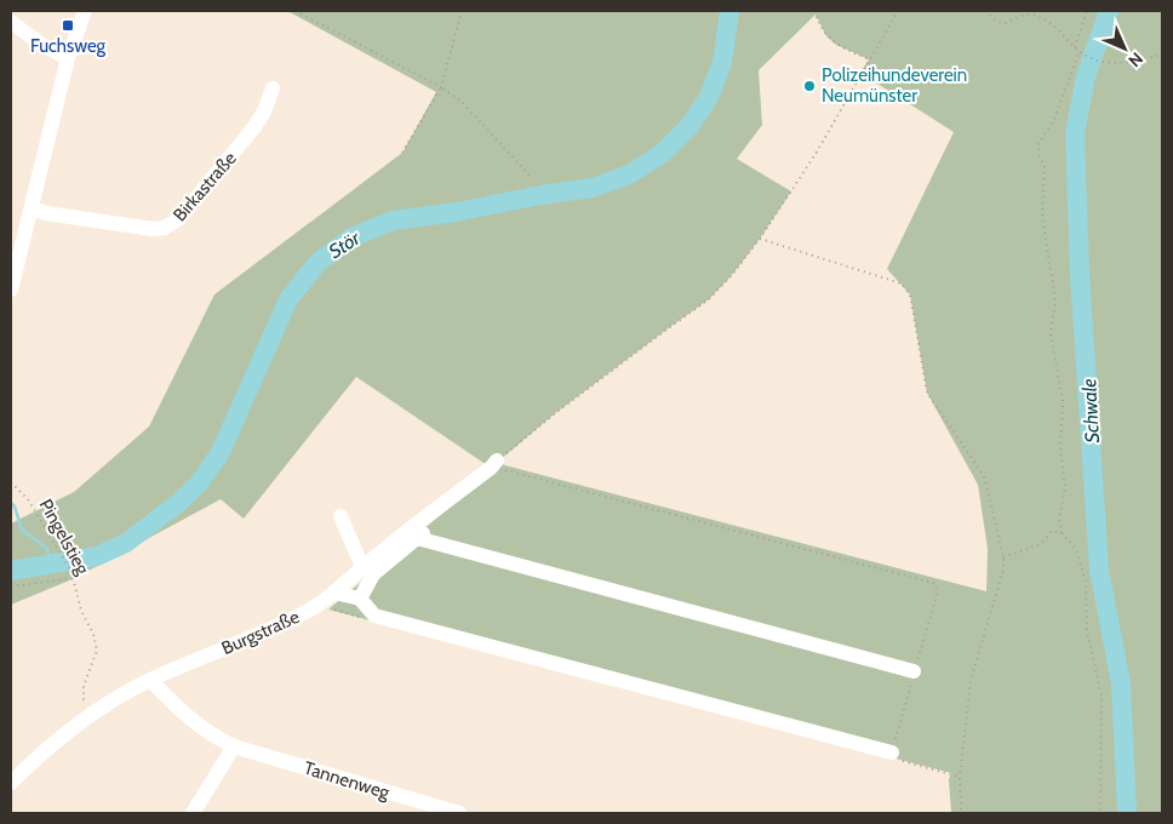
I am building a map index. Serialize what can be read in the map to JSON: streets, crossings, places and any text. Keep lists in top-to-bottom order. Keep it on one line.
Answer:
{"streets":{"street":["Birkastraße","Burgstraße","Tannenweg"],"path":["Pingelstieg"]},"crossings":[["Pingelstieg","Burgstraße"],["Burgstraße","Tannenweg"]],"water":["Stör","Schwale"],"places":{"transit":["Fuchsweg"],"other":["Polizeihundeverein Neumünster"]},"north":"bottom right"}
